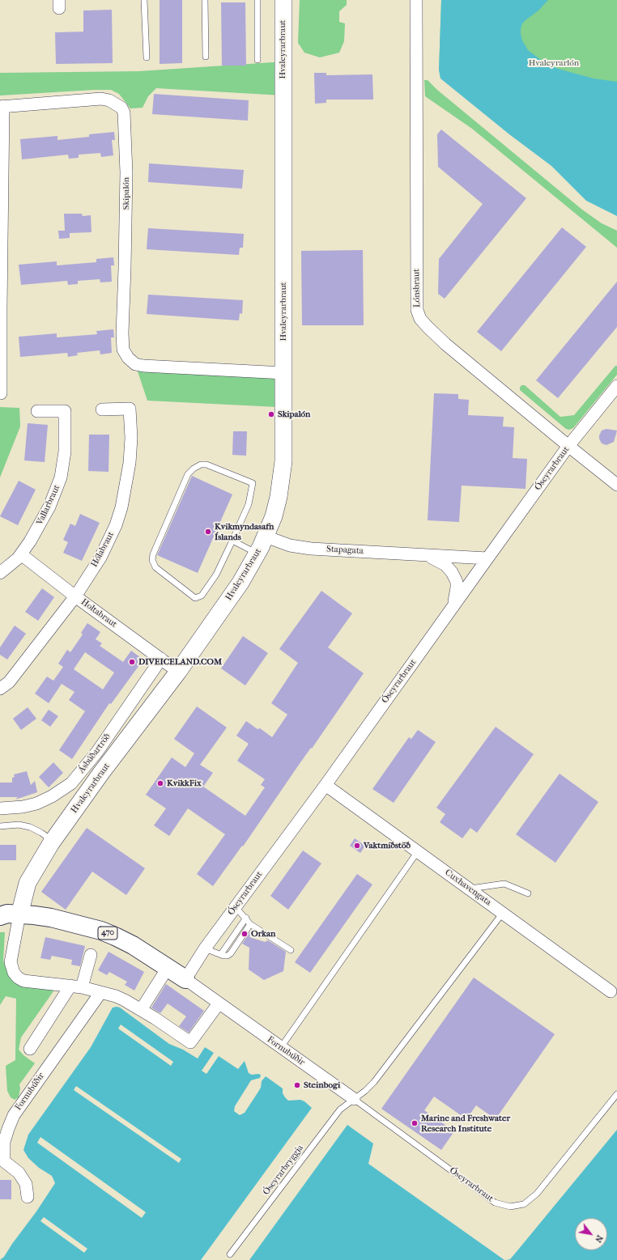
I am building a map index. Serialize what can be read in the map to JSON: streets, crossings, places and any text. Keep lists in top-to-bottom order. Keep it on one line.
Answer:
{"streets":{"main road":["470","Fornubúðir"],"street":["Hvaleyrarbraut","Skipalón","Lónsbraut","Óseyrarbraut","Vallarbraut","Hólabraut","Stapagata","Holtabraut","Ásbúðartröð","Cuxhavengata"],"lane":["Óseyrarbryggja"]},"crossings":[["Hvaleyrarbraut","Skipalón"],["Hvaleyrarbraut","Stapagata"],["Hvaleyrarbraut","Holtabraut"],["Hvaleyrarbraut","Fornubúðir"],["Lónsbraut","Óseyrarbraut"],["Óseyrarbraut","Stapagata"],["Óseyrarbraut","Cuxhavengata"],["Óseyrarbraut","Fornubúðir"],["Óseyrarbraut","Óseyrarbryggja"],["Vallarbraut","Holtabraut"],["Hólabraut","Holtabraut"],["Holtabraut","Ásbúðartröð"],["Cuxhavengata","Óseyrarbryggja"],["Fornubúðir","Óseyrarbryggja"]],"parks":["Hvaleyrarlón"],"places":["Skipalón","Kvikmyndasafn Íslands","DIVEICELAND.COM","KvikkFix","Vaktmiðstöð","Orkan","Steinbogi","Marine and Freshwater Research Institute"],"north":"bottom right"}
